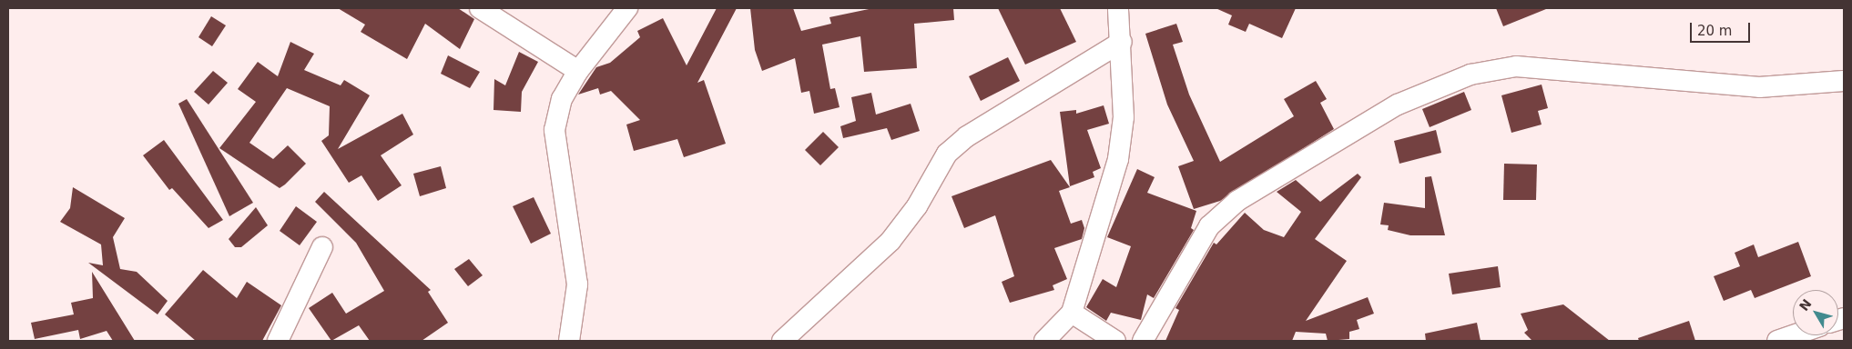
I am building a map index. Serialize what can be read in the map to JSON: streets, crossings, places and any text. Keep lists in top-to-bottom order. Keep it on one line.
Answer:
{"scale_bar":"20 m","north":"top left"}
